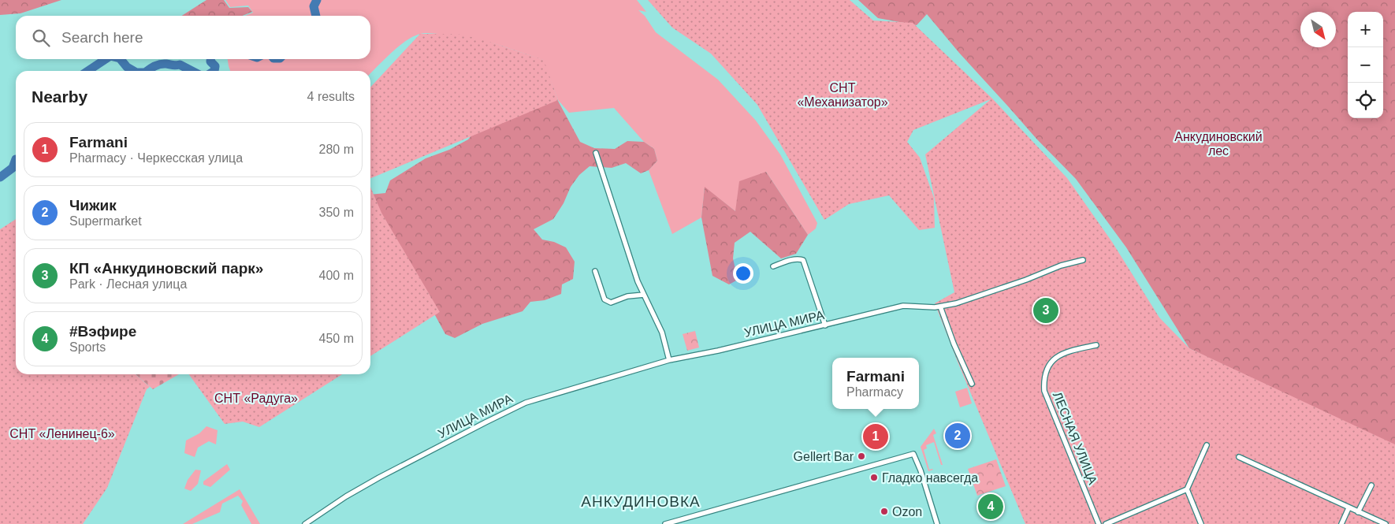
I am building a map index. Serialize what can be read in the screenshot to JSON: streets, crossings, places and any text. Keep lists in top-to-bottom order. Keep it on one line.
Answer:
{"streets":{"street":["УЛИЦА МИРА","ЛЕСНАЯ УЛИЦА"]},"districts":["АНКУДИНОВКА"],"parks":["СНТ «Механизатор»","Анкудиновский лес","СНТ «Радуга»","СНТ «Ленинец-6»"],"places":["Gellert Bar","Гладко навсегда","Ozon"],"north":"bottom right","page":{"map_buttons":["+","−"],"search":"Search here","heading":["Nearby","4 results"],"list":[{"mark":"1","name":"Farmani","note":"Pharmacy · Черкесская улица","value":"280 m"},{"mark":"2","name":"Чижик","note":"Supermarket","value":"350 m"},{"mark":"3","name":"КП «Анкудиновский парк»","note":"Park · Лесная улица","value":"400 m"},{"mark":"4","name":"#Вэфире","note":"Sports","value":"450 m"}],"pins":["3","2","1","4"],"popup":["Farmani","Pharmacy"]}}
